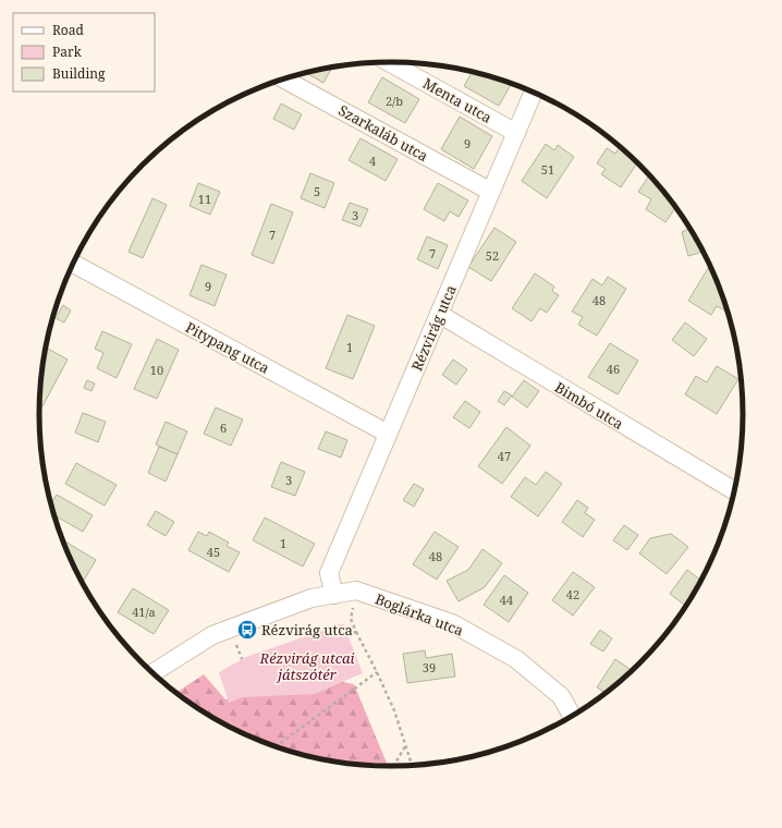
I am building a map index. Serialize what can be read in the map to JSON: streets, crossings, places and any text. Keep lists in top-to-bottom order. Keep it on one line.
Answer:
{"streets":{"street":["Menta utca","Szarkaláb utca","Rézvirág utca","Pitypang utca","Bimbó utca","Boglárka utca"]},"crossings":[["Menta utca","Rézvirág utca"],["Szarkaláb utca","Rézvirág utca"],["Rézvirág utca","Pitypang utca"],["Rézvirág utca","Bimbó utca"]],"parks":["Rézvirág utcai játszótér"],"places":{"bus stop":["Rézvirág utca"]},"house_numbers":["2/b","9","4","51","5","11","3","7","7","52","9","48","1","46","10","6","47","3","1","45","48","42","44","41/a","39"],"legend":["Road","Park","Building"]}
